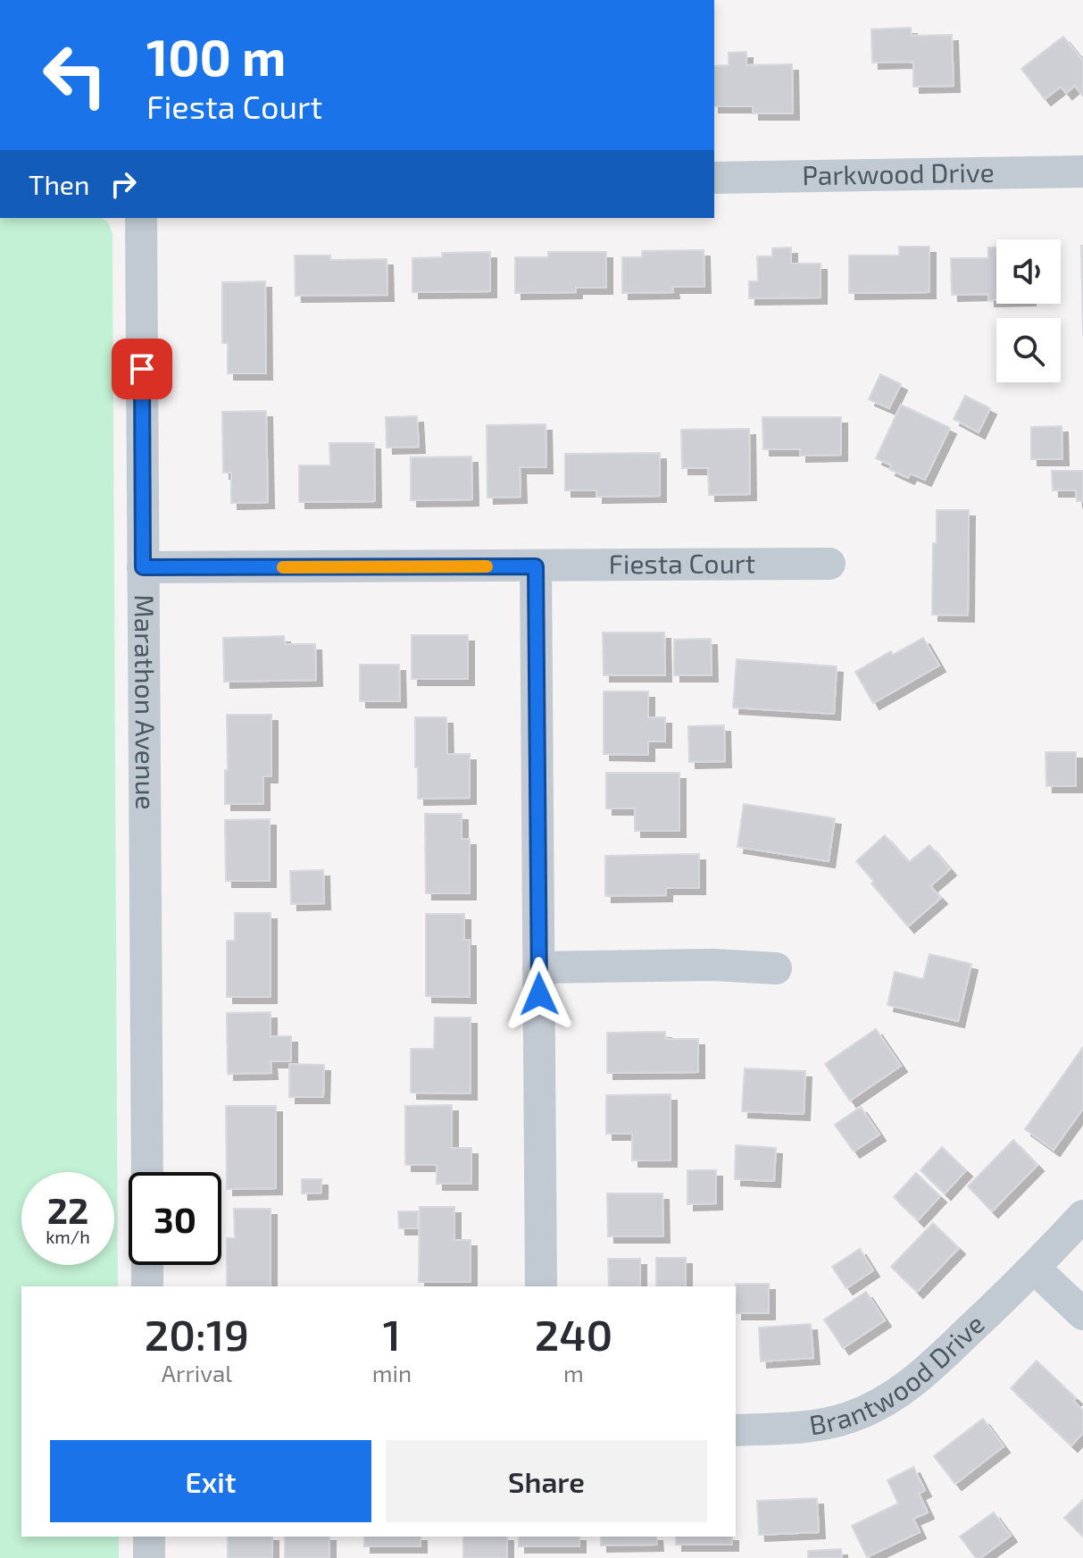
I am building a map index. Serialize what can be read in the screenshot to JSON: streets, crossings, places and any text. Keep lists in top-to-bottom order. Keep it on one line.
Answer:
{"streets":{"street":["Parkwood Drive","Fiesta Court","Marathon Avenue","Brantwood Drive"]},"crossings":[["Fiesta Court","Marathon Avenue"]],"page":{"turn":["100 m","Fiesta Court"],"then":"Then","speed":"22 km/h","limit":"30","eta":["20:19","Arrival","1","min","240","m"],"buttons":["Exit","Share"]}}
